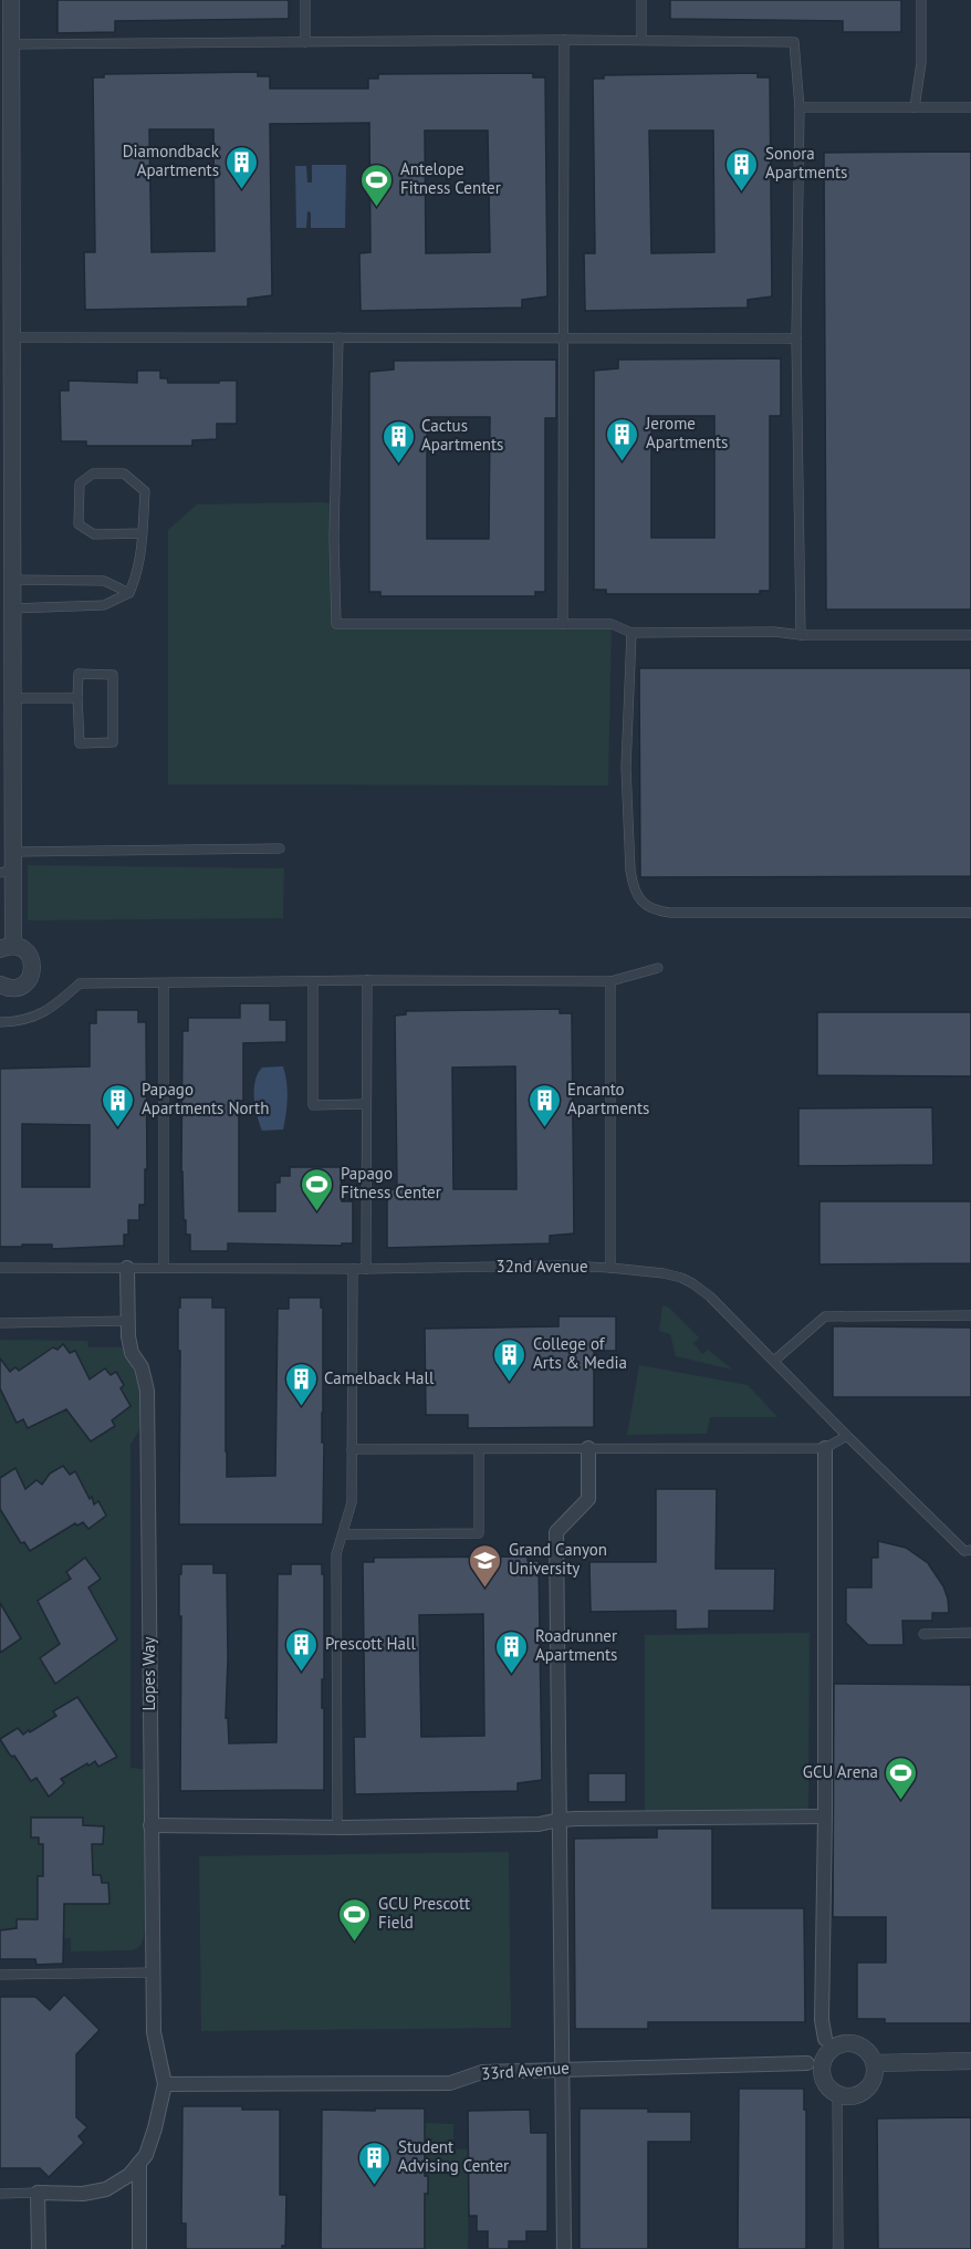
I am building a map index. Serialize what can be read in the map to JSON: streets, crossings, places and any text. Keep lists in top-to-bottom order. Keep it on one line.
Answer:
{"streets":{"street":["Lopes Way","33rd Avenue"],"lane":["32nd Avenue"]},"crossings":[["32nd Avenue","Lopes Way"],["Lopes Way","33rd Avenue"]],"places":{"building":["Diamondback Apartments","Sonora Apartments","Jerome Apartments","Cactus Apartments","Papago Apartments North","Encanto Apartments","College of Arts & Media","Camelback Hall","Prescott Hall","Roadrunner Apartments","Student Advising Center"],"sports":["Antelope Fitness Center","Papago Fitness Center","GCU Arena","GCU Prescott Field"],"school or university":["Grand Canyon University"]}}
